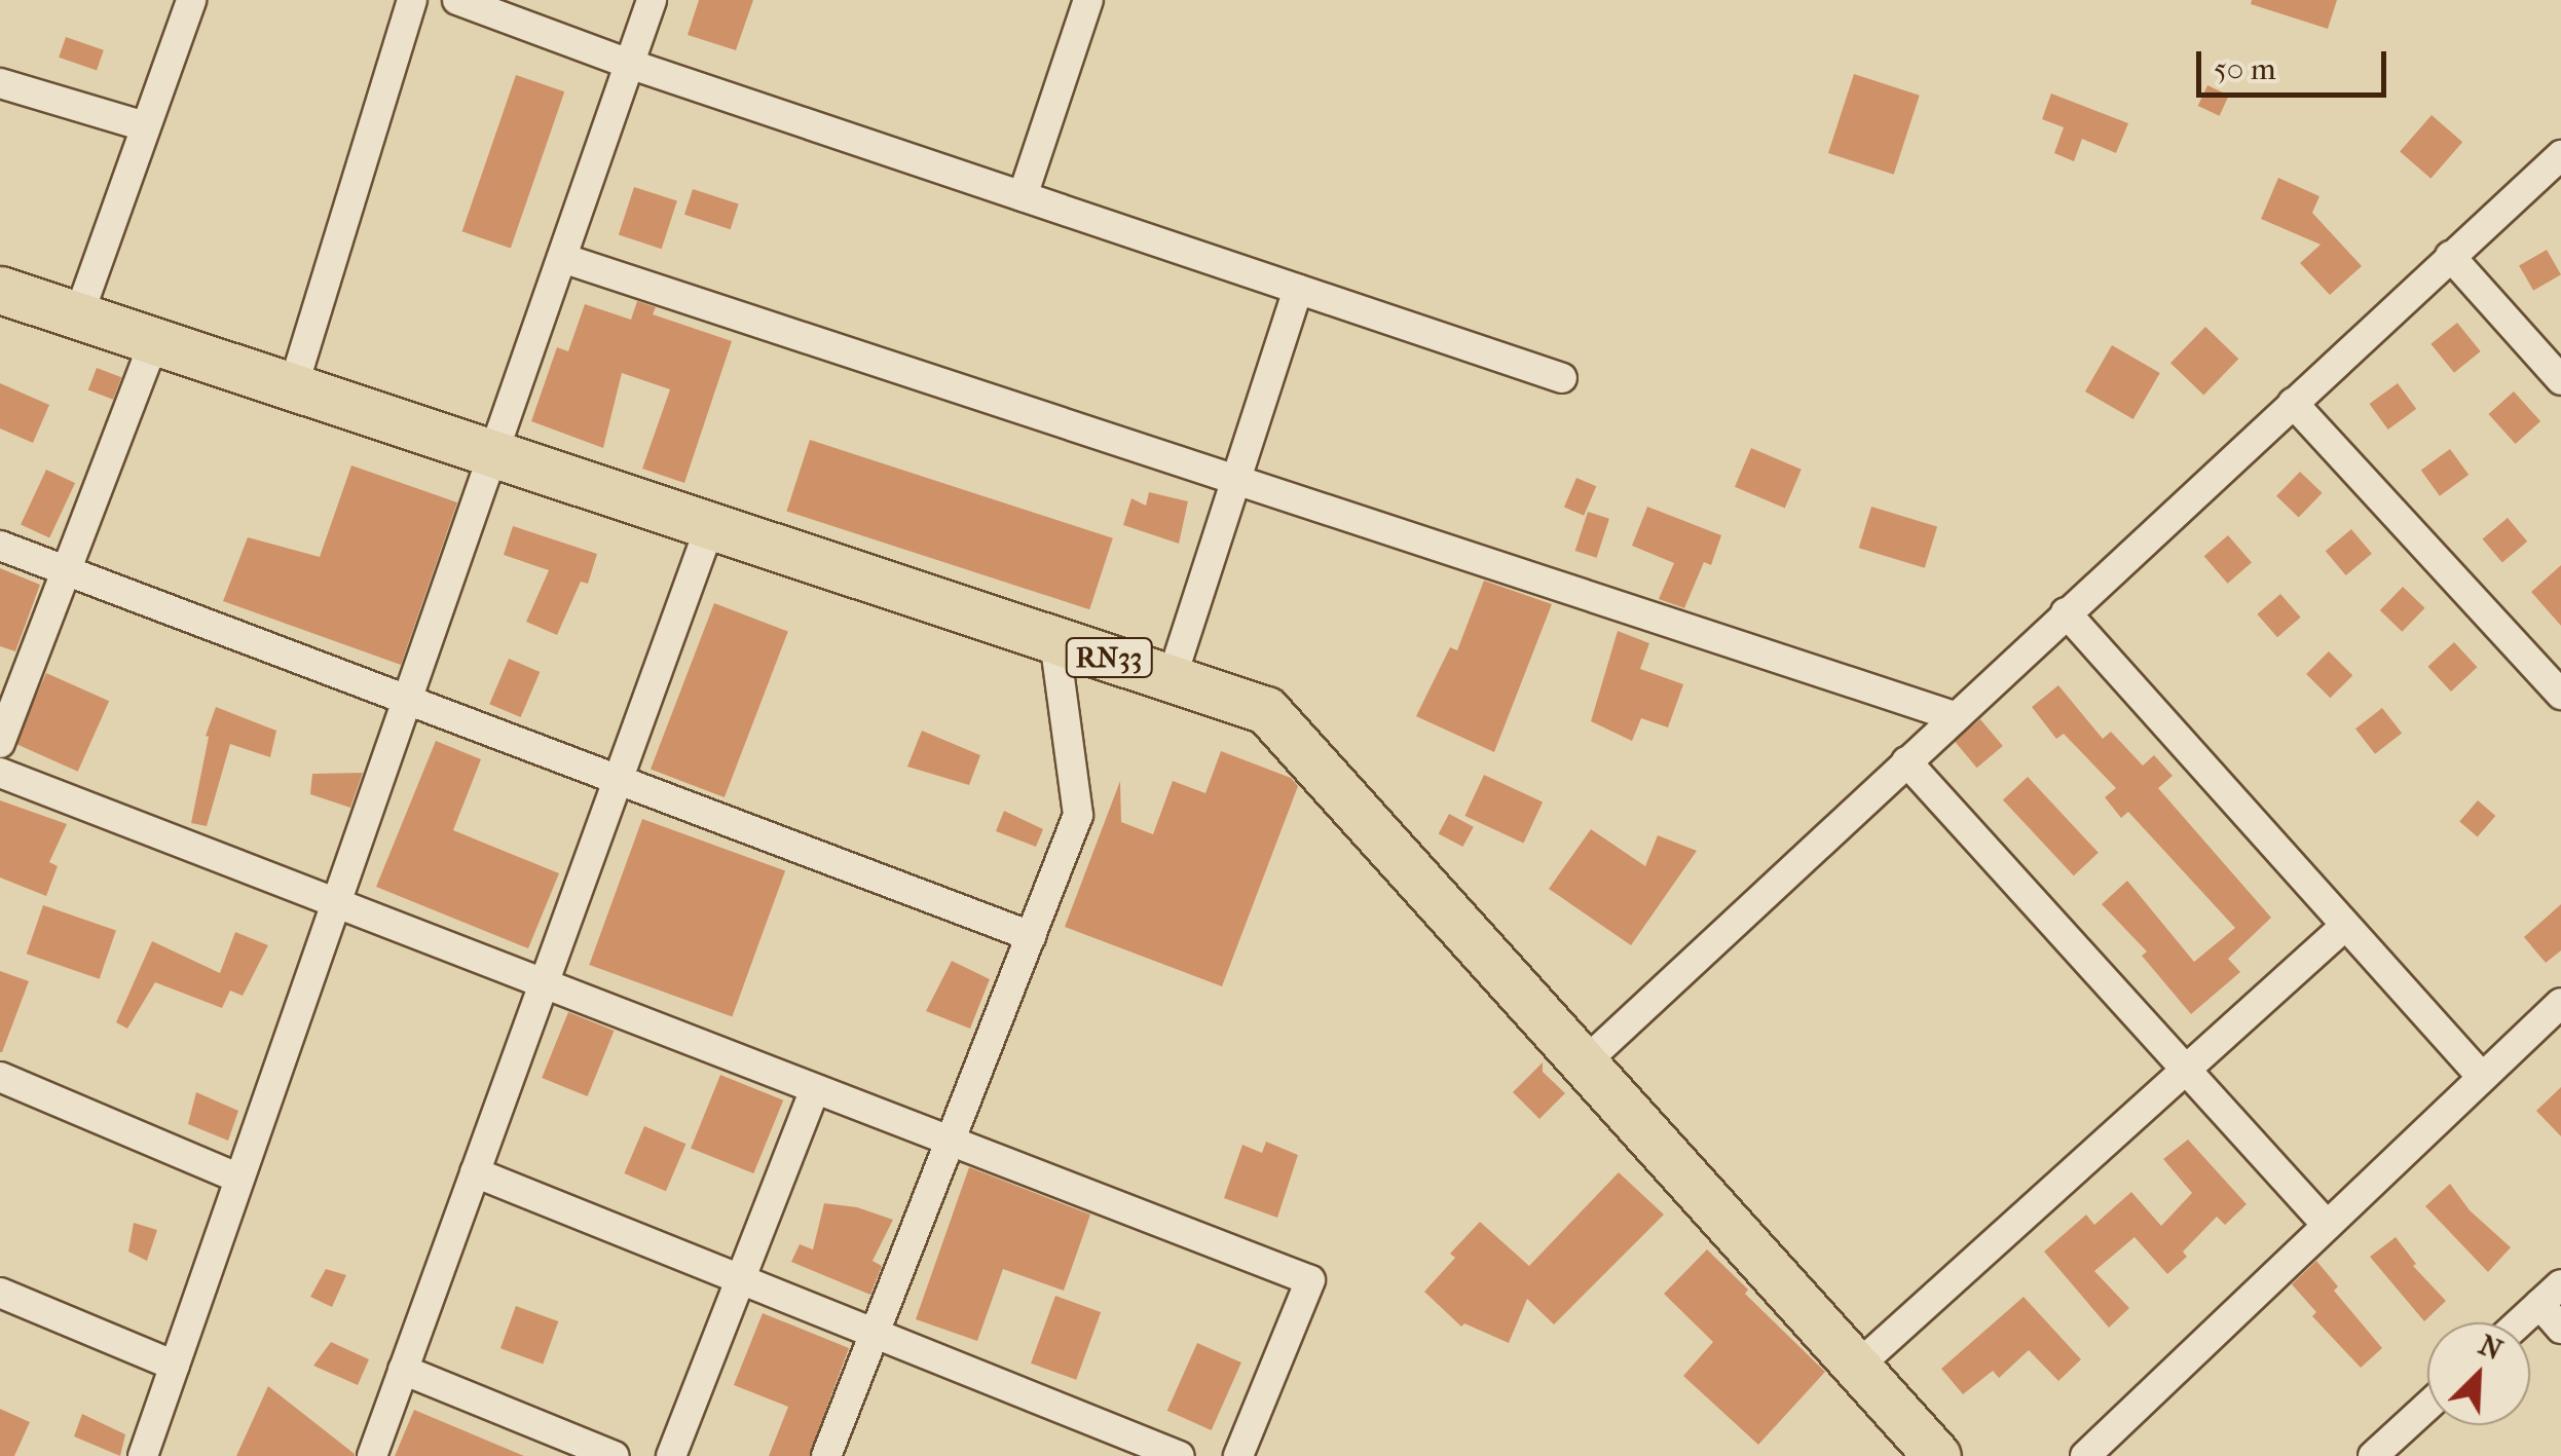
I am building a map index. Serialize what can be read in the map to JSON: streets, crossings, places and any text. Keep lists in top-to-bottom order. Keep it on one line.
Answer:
{"streets":{"main road":["RN33"]},"scale_bar":"50 m","north":"top right"}
